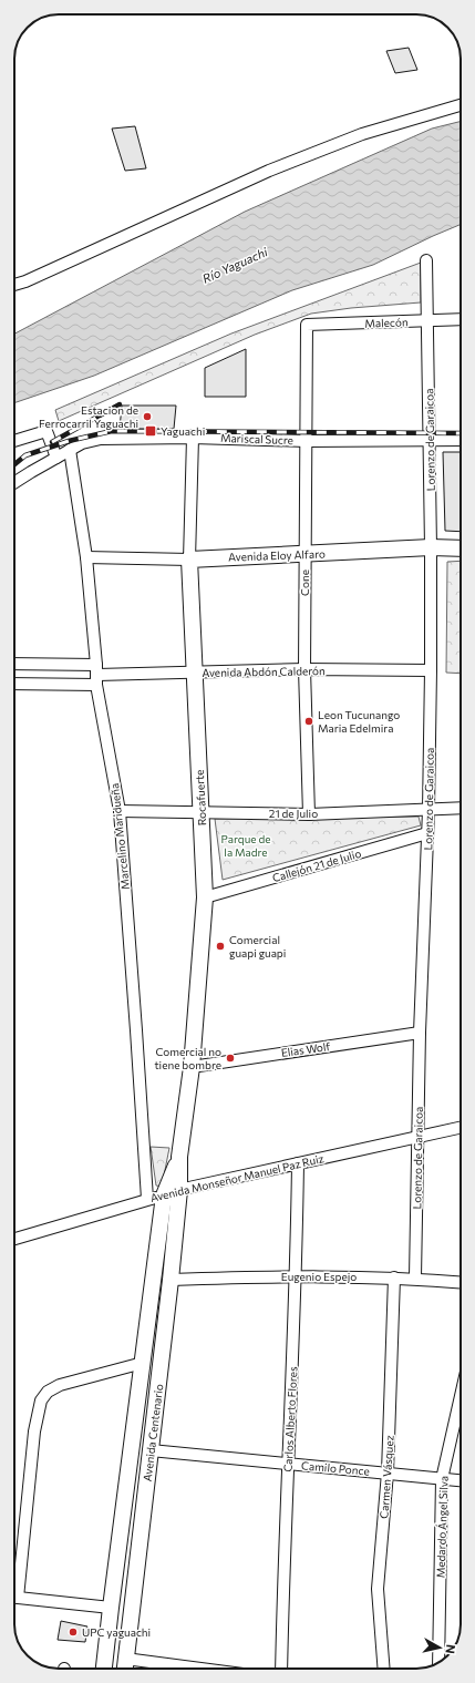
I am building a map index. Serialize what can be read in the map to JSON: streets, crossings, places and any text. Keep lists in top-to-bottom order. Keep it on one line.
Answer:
{"streets":{"street":["Malecón","Mariscal Sucre","Lorenzo de Garaicoa","Avenida Eloy Alfaro","Cone","Avenida Abdón Calderón","Rocafuerte","21 de Julio","Marcelino Maridueña","Callejón 21 de Julio","Elias Wolf","Avenida Monseñor Manuel Paz Ruiz","Eugenio Espejo","Carlos Alberto Flores","Avenida Centenario","Camilo Ponce","Carmen Vásquez","Medardo Ángel Silva"]},"crossings":[["Malecón","Lorenzo de Garaicoa"],["Malecón","Cone"],["Mariscal Sucre","Lorenzo de Garaicoa"],["Mariscal Sucre","Cone"],["Mariscal Sucre","Rocafuerte"],["Mariscal Sucre","Marcelino Maridueña"],["Lorenzo de Garaicoa","Avenida Eloy Alfaro"],["Lorenzo de Garaicoa","Avenida Abdón Calderón"],["Lorenzo de Garaicoa","21 de Julio"],["Lorenzo de Garaicoa","Callejón 21 de Julio"],["Lorenzo de Garaicoa","Elias Wolf"],["Lorenzo de Garaicoa","Avenida Monseñor Manuel Paz Ruiz"],["Lorenzo de Garaicoa","Eugenio Espejo"],["Avenida Eloy Alfaro","Cone"],["Avenida Eloy Alfaro","Rocafuerte"],["Avenida Eloy Alfaro","Marcelino Maridueña"],["Cone","Avenida Abdón Calderón"],["Cone","21 de Julio"],["Avenida Abdón Calderón","Rocafuerte"],["Avenida Abdón Calderón","Marcelino Maridueña"],["Rocafuerte","21 de Julio"],["Rocafuerte","Callejón 21 de Julio"],["Rocafuerte","Elias Wolf"],["Rocafuerte","Avenida Monseñor Manuel Paz Ruiz"],["Rocafuerte","Avenida Centenario"],["21 de Julio","Marcelino Maridueña"],["Marcelino Maridueña","Avenida Monseñor Manuel Paz Ruiz"],["Avenida Monseñor Manuel Paz Ruiz","Carlos Alberto Flores"],["Avenida Monseñor Manuel Paz Ruiz","Avenida Centenario"],["Eugenio Espejo","Carlos Alberto Flores"],["Eugenio Espejo","Avenida Centenario"],["Eugenio Espejo","Carmen Vásquez"],["Carlos Alberto Flores","Camilo Ponce"],["Avenida Centenario","Camilo Ponce"],["Camilo Ponce","Carmen Vásquez"],["Camilo Ponce","Medardo Ángel Silva"]],"water":["Río Yaguachi"],"parks":["Parque de la Madre"],"places":{"other":["Estacion de Ferrocarril Yaguachi","Leon Tucunango Maria Edelmira","Comercial guapi guapi","Comercial no tiene bombre","UPC yaguachi"],"transit":["Yaguachi"]},"north":"right"}
